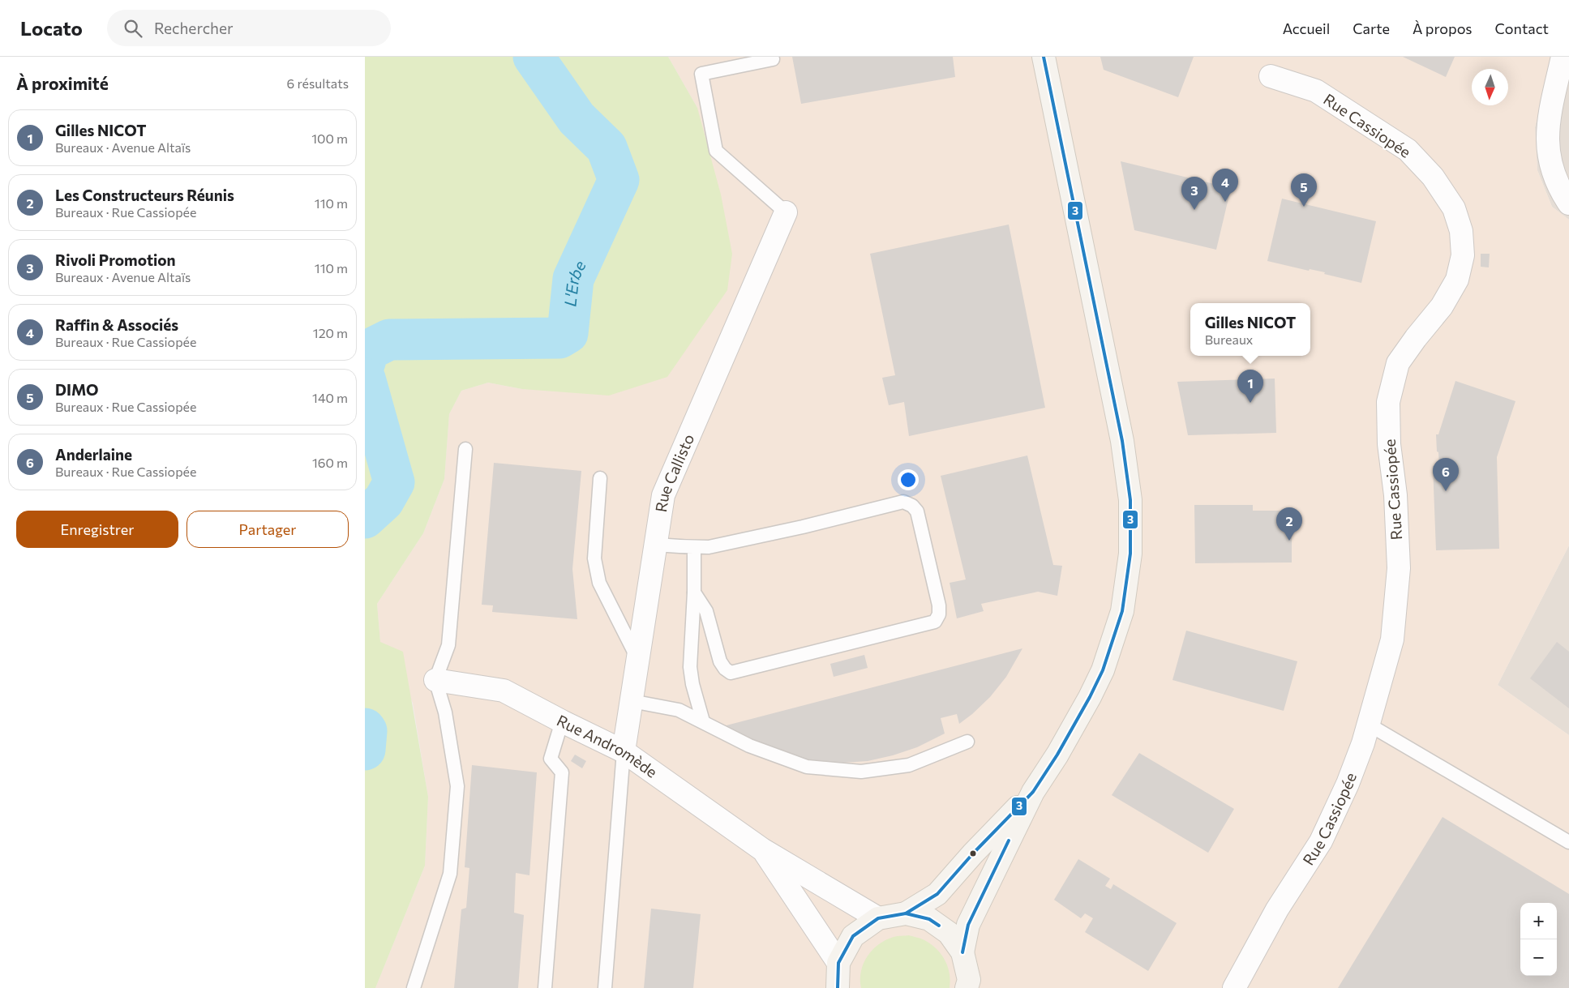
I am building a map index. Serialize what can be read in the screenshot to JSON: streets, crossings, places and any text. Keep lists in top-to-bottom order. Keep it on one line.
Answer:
{"streets":{"street":["Rue Cassiopée","Rue Callisto","Rue Andromède"]},"crossings":[["Rue Callisto","Rue Andromède"]],"water":["L'Erbe"],"lines":["transit line 3"],"north":"bottom","page":{"header":"Locato","search":"Rechercher","nav":["Accueil","Carte","À propos","Contact"],"heading":["À proximité","6 résultats"],"list":[{"mark":"1","name":"Gilles NICOT","note":"Bureaux · Avenue Altaïs","value":"100 m"},{"mark":"2","name":"Les Constructeurs Réunis","note":"Bureaux · Rue Cassiopée","value":"110 m"},{"mark":"3","name":"Rivoli Promotion","note":"Bureaux · Avenue Altaïs","value":"110 m"},{"mark":"4","name":"Raffin & Associés","note":"Bureaux · Rue Cassiopée","value":"120 m"},{"mark":"5","name":"DIMO","note":"Bureaux · Rue Cassiopée","value":"140 m"},{"mark":"6","name":"Anderlaine","note":"Bureaux · Rue Cassiopée","value":"160 m"}],"pins":["4","5","3","1","6","2"],"popup":["Gilles NICOT","Bureaux"],"buttons":["Enregistrer","Partager"],"map_buttons":["+","−"]}}
